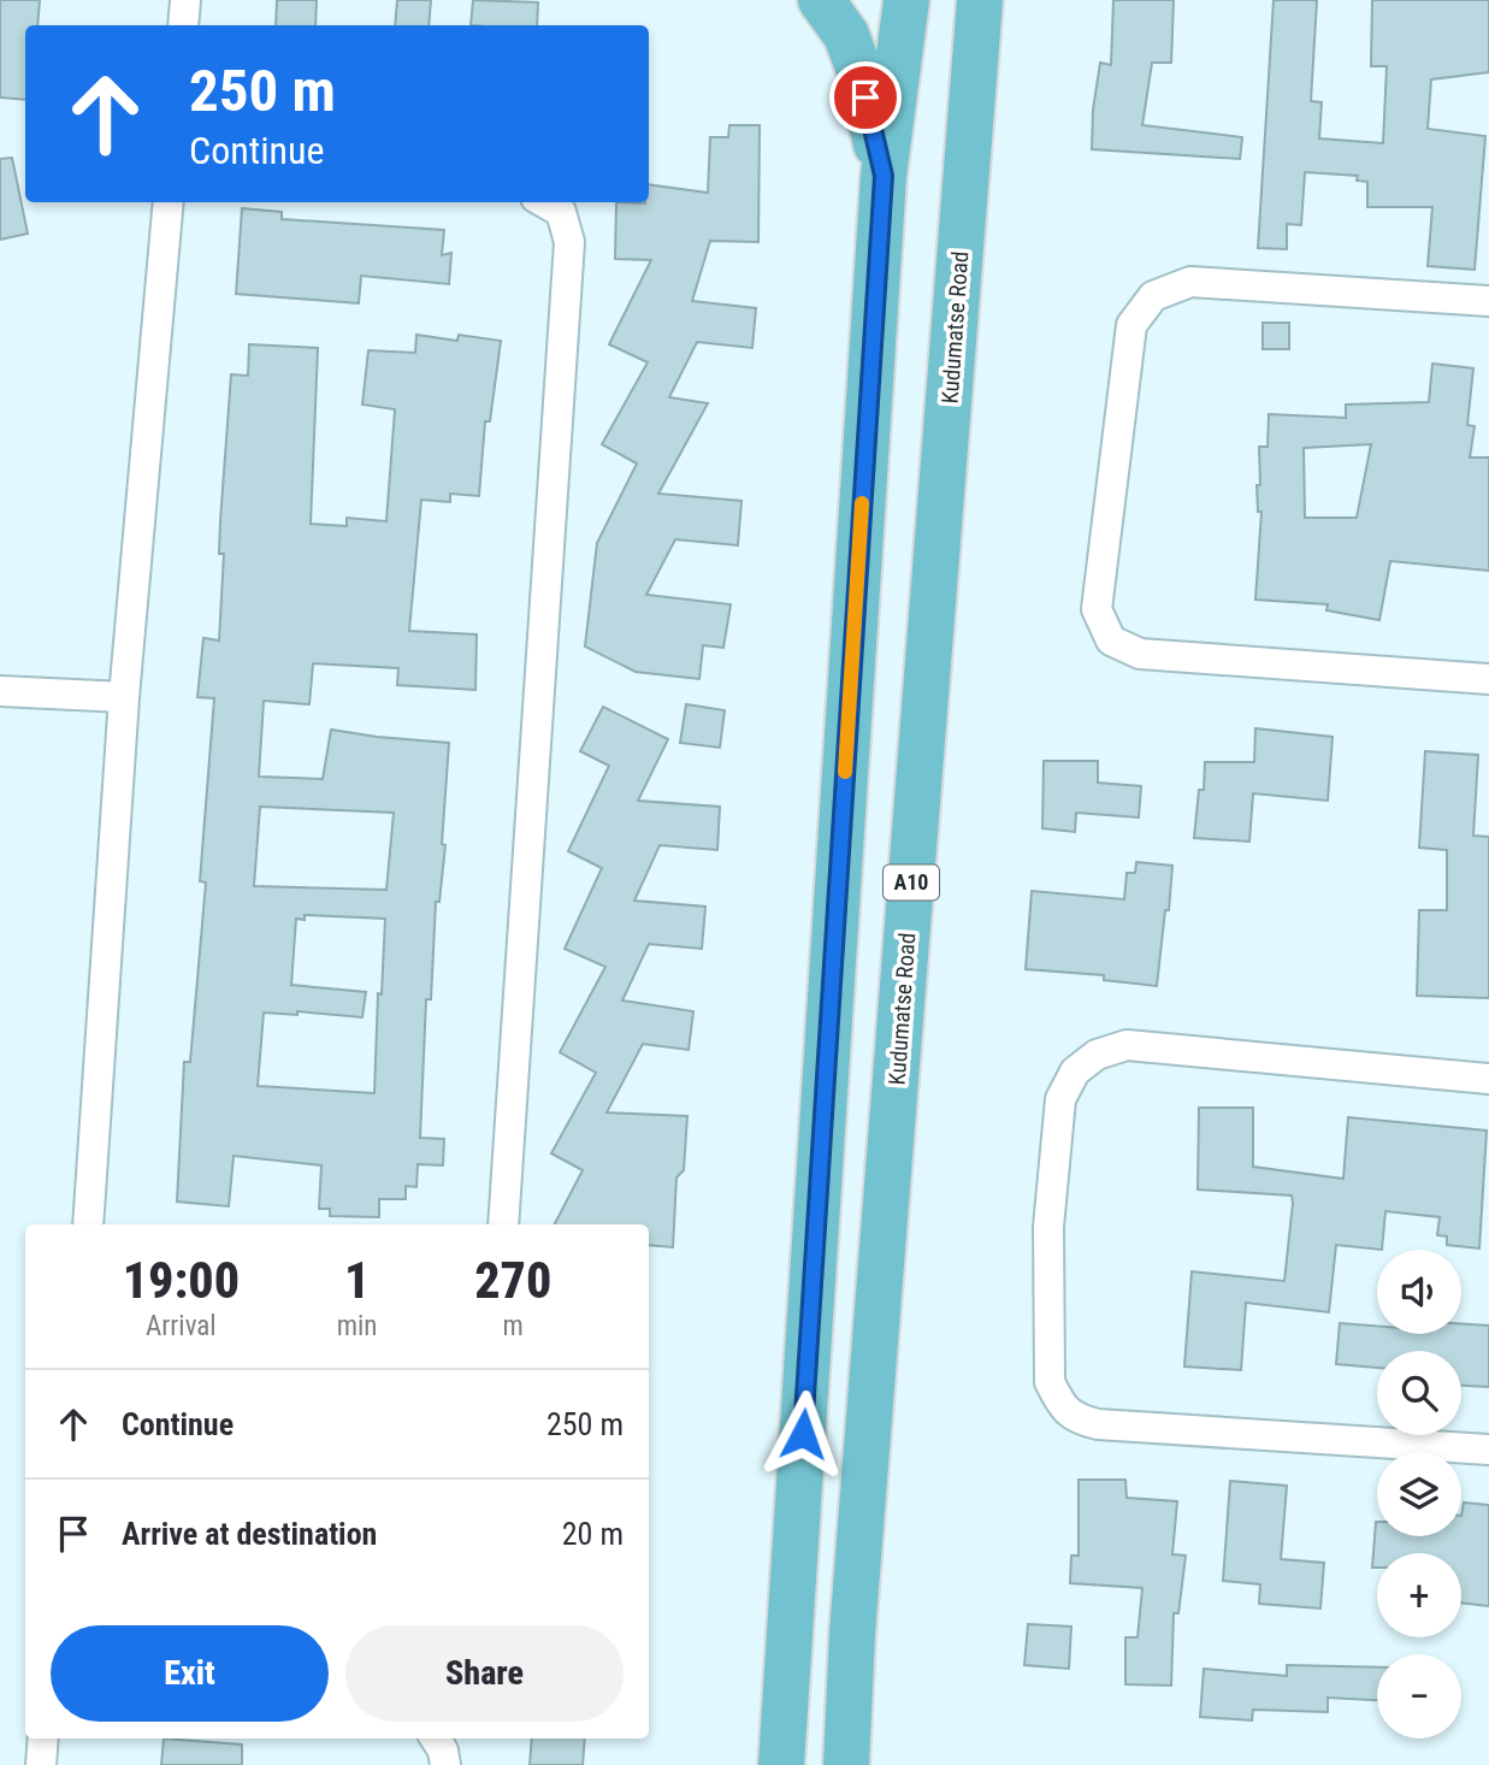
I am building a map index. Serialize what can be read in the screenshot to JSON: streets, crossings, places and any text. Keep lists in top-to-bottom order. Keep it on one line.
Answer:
{"streets":{"main road":["Kudumatse Road","A10"]},"page":{"turn":["250 m","Continue"],"eta":["19:00","Arrival","1","min","270","m"],"map_buttons":["+","−"],"list":[{"name":"Continue","value":"250 m"},{"name":"Arrive at destination","value":"20 m"}],"buttons":["Exit","Share"]}}
